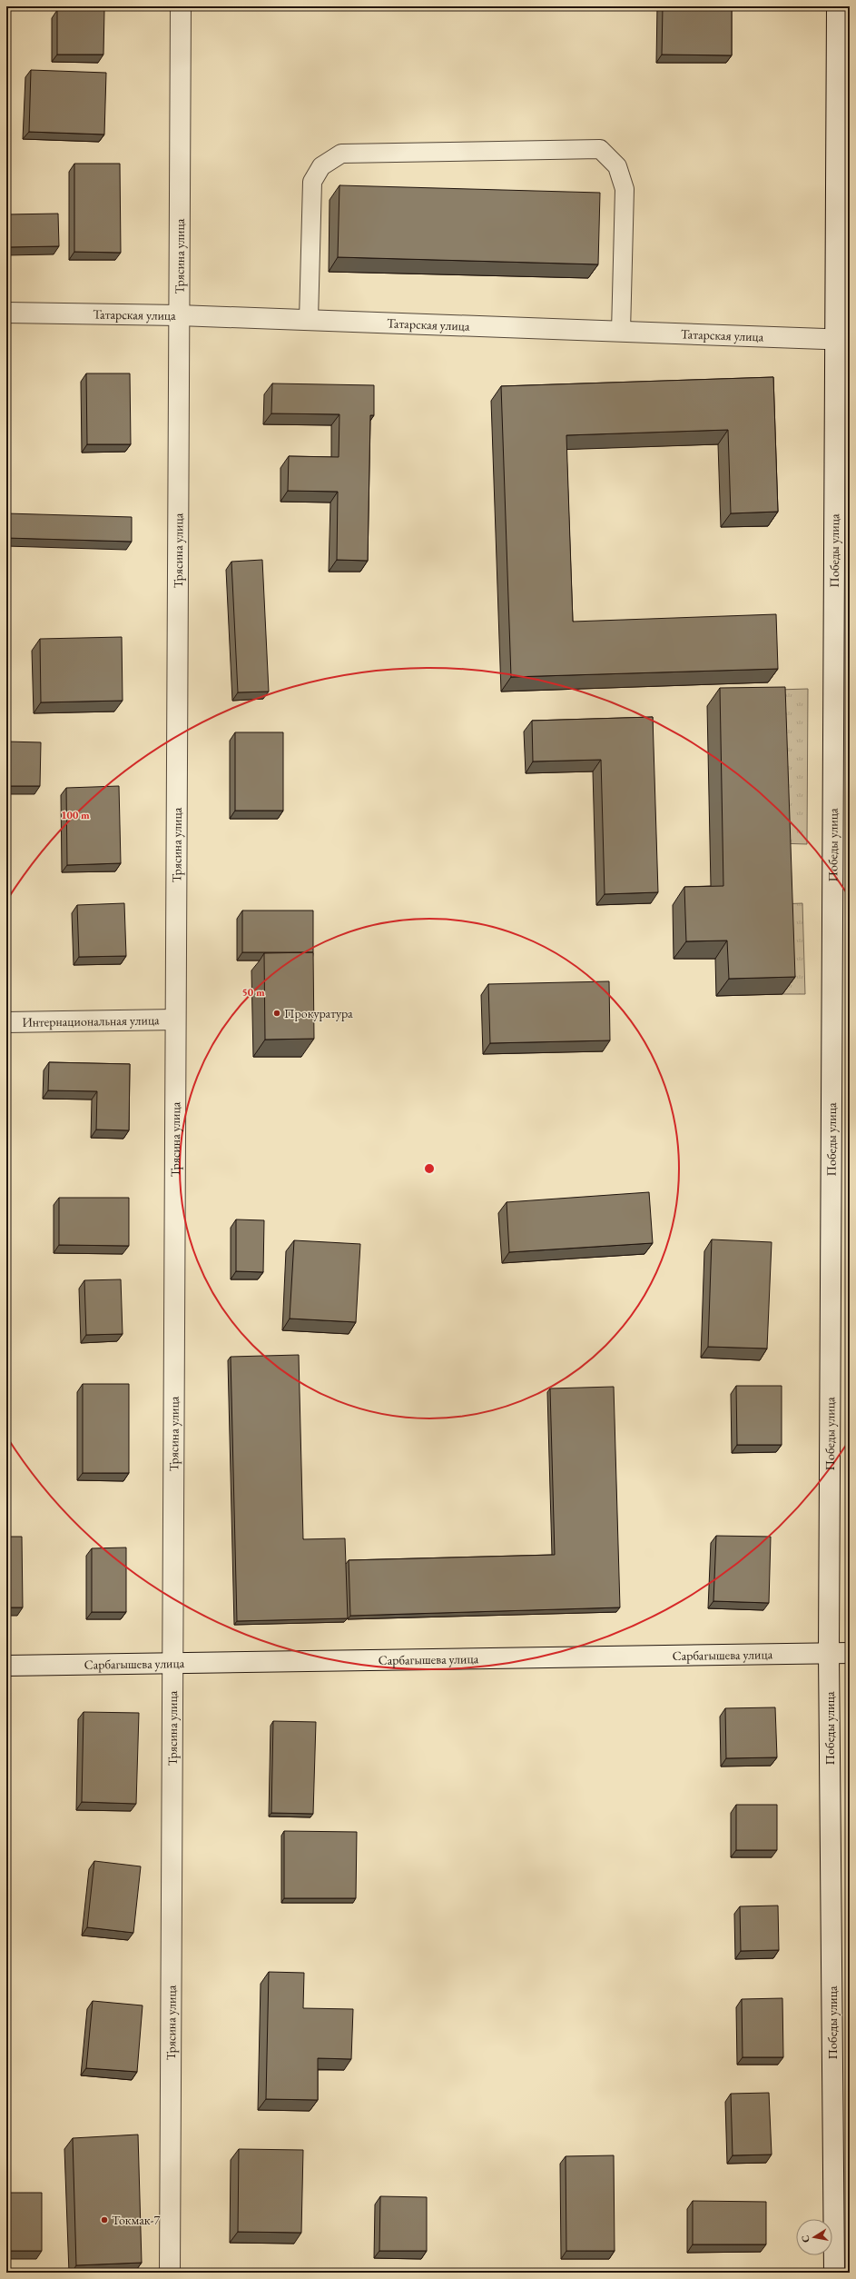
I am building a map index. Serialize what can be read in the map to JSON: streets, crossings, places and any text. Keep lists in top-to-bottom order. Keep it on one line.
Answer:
{"streets":{"street":["Трясина улица","Татарская улица","Победы улица","Интернациональная улица","Сарбагышева улица"]},"crossings":[["Трясина улица","Татарская улица"],["Трясина улица","Интернациональная улица"],["Трясина улица","Сарбагышева улица"],["Татарская улица","Победы улица"],["Победы улица","Сарбагышева улица"]],"places":["Прокуратура","Токмак-7"],"north":"left","rings":["100 m","50 m"]}
